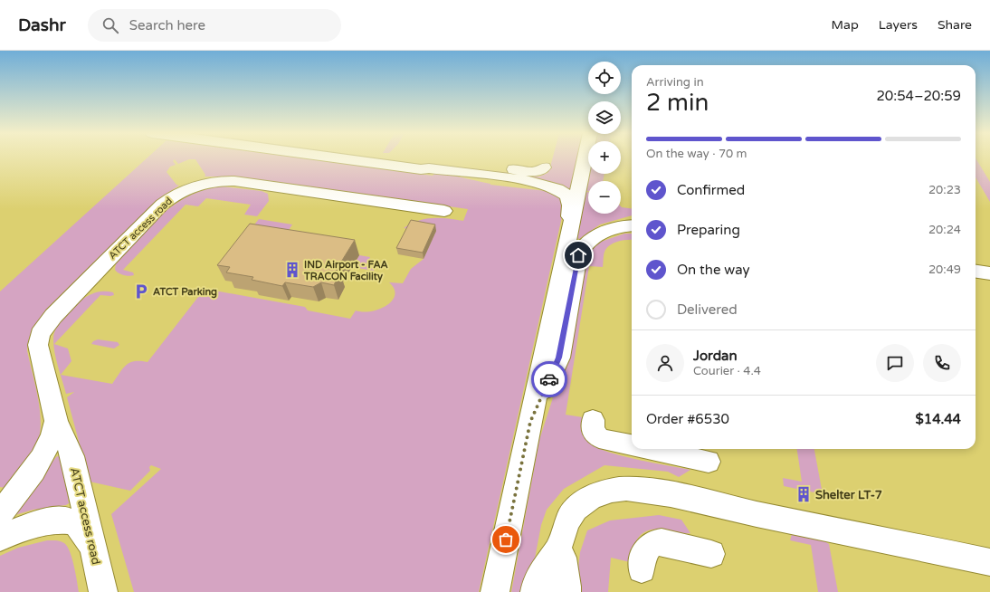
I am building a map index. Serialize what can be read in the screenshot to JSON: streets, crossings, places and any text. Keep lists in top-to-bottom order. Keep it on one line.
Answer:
{"streets":{"street":["ATCT access road"]},"places":{"building":["IND Airport - FAA TRACON Facility","Shelter LT-7"],"parking":["ATCT Parking"]},"page":{"header":"Dashr","search":"Search here","nav":["Map","Layers","Share"],"map_buttons":["+","−"],"heading":["2 min","Arriving in","20:54–20:59"],"panel":["Jordan","Courier · 4.4","Order #6530","$14.44"],"bar":"On the way · 70 m","list":[["Confirmed","20:23"],["Preparing","20:24"],["On the way","20:49"],"Delivered"]}}
